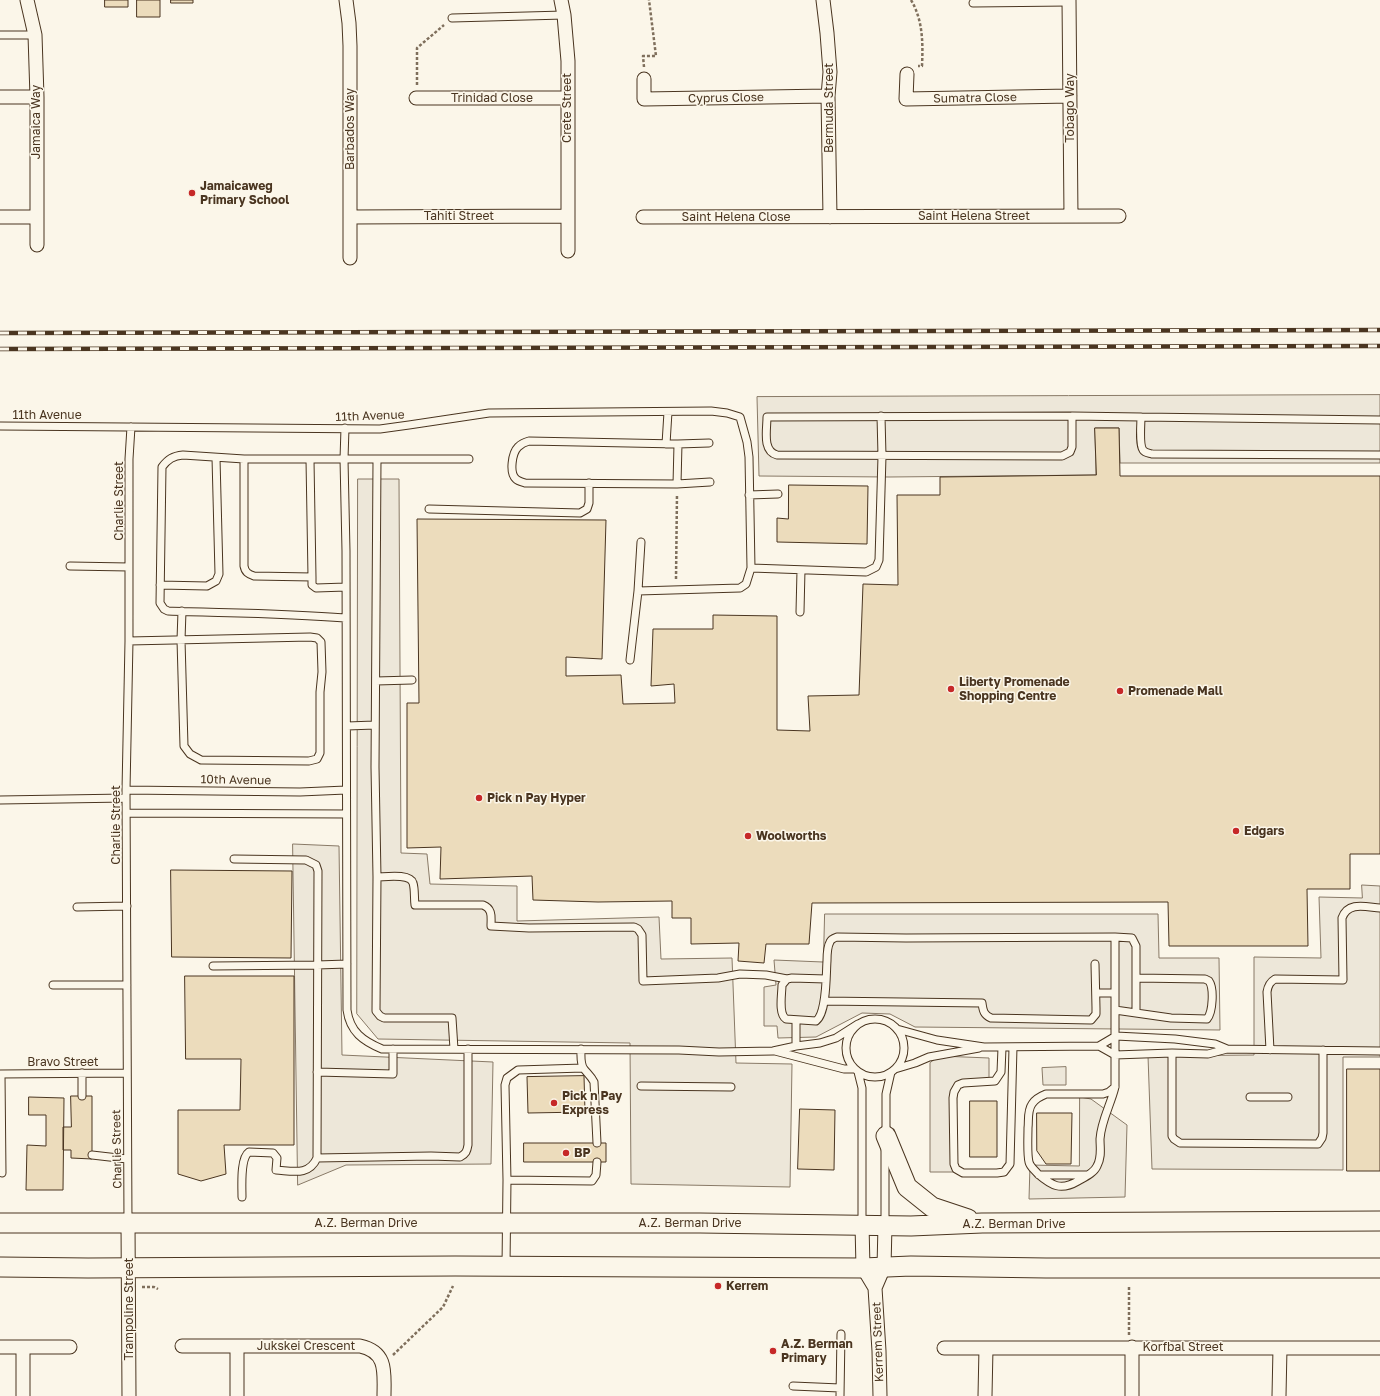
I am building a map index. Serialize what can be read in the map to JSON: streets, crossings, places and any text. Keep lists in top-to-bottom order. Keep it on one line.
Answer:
{"streets":{"main road":["A.Z. Berman Drive"],"street":["Trinidad Close","Cyprus Close","Sumatra Close","Crete Street","Bermuda Street","Tobago Way","Jamaica Way","Barbados Way","Tahiti Street","Saint Helena Street","Saint Helena Close","Trampoline Street","Kerrem Street","Jukskei Crescent","Korfbal Street"],"lane":["11th Avenue","Charlie Street","10th Avenue","Bravo Street"]},"crossings":[["Trinidad Close","Crete Street"],["Cyprus Close","Bermuda Street"],["Sumatra Close","Tobago Way"],["Crete Street","Tahiti Street"],["Bermuda Street","Saint Helena Street"],["Bermuda Street","Saint Helena Close"],["Tobago Way","Saint Helena Street"],["Barbados Way","Tahiti Street"],["Saint Helena Street","Saint Helena Close"],["11th Avenue","Charlie Street"],["Charlie Street","10th Avenue"],["Charlie Street","Bravo Street"],["Charlie Street","A.Z. Berman Drive"],["Charlie Street","Trampoline Street"],["A.Z. Berman Drive","Trampoline Street"],["A.Z. Berman Drive","Kerrem Street"]],"places":["Jamaicaweg Primary School","Liberty Promenade Shopping Centre","Promenade Mall","Pick n Pay Hyper","Edgars","Woolworths","Pick n Pay Express","BP","Kerrem","A.Z. Berman Primary"]}
